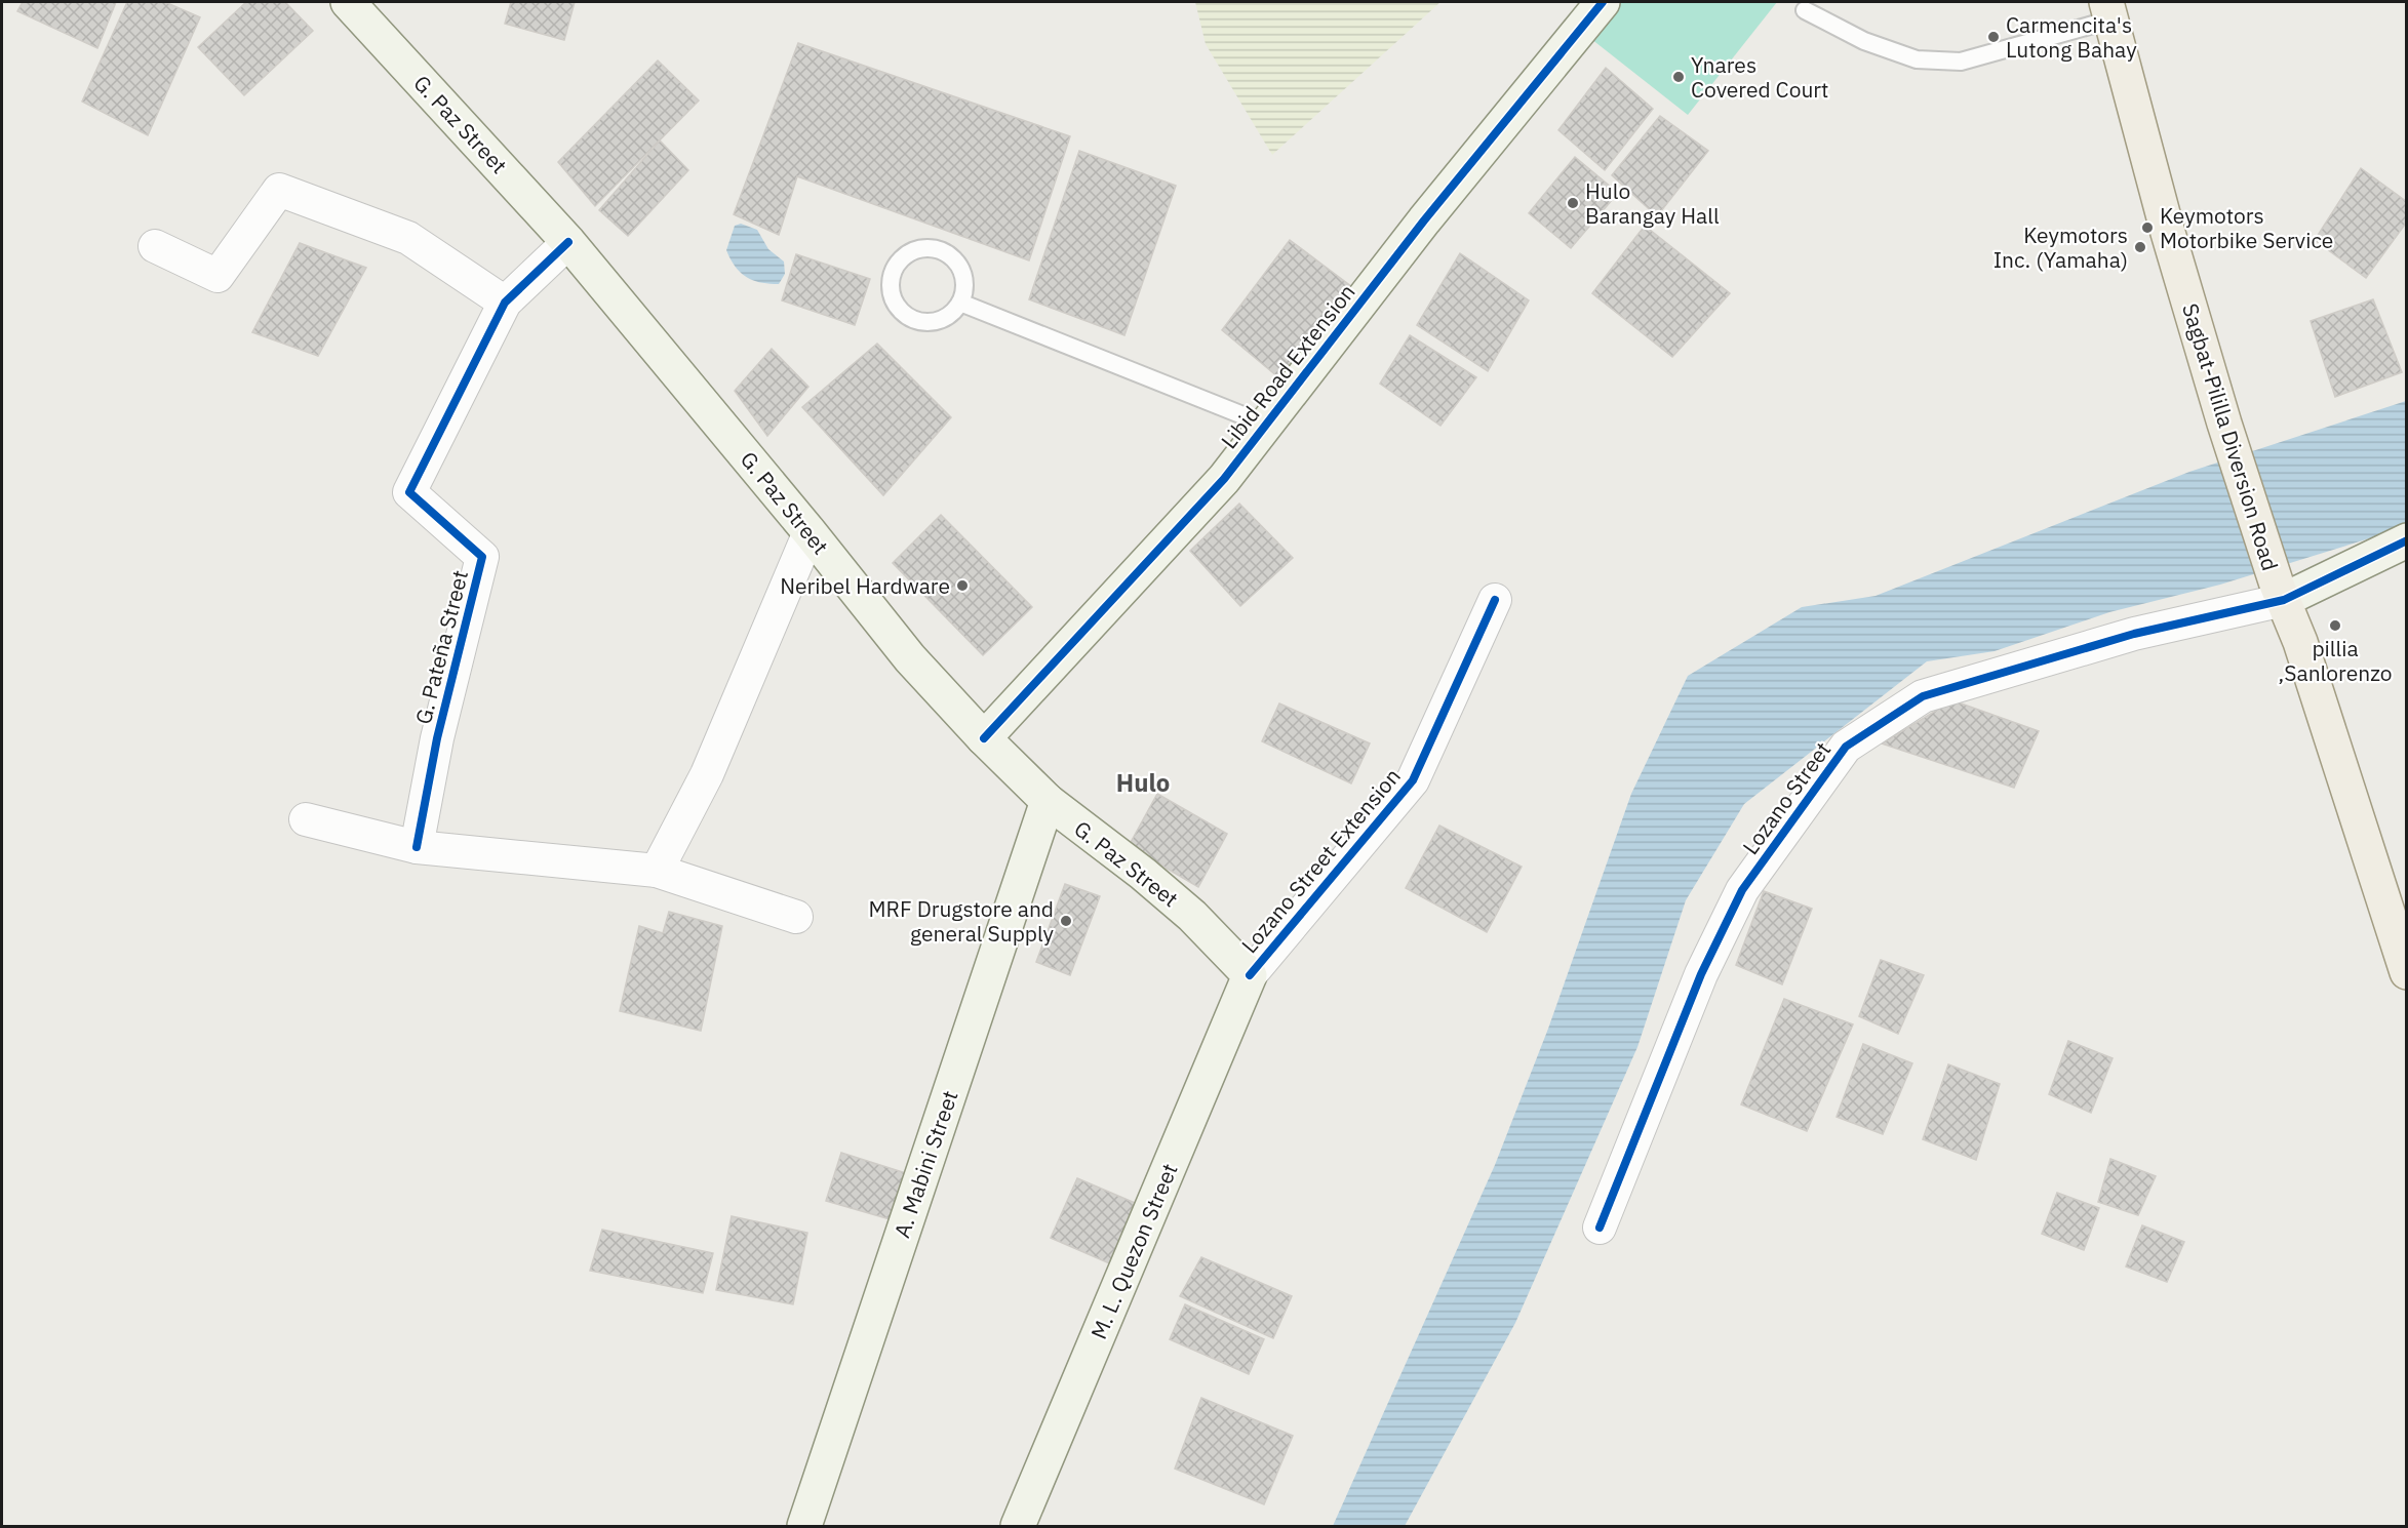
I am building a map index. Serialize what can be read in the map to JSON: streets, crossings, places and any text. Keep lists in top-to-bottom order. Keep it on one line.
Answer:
{"streets":{"main road":["G. Paz Street","Libid Road Extension","Sagbat-Pililla Diversion Road","A. Mabini Street","M. L. Quezon Street"],"street":["G. Pateña Street","Lozano Street","Lozano Street Extension"]},"crossings":[["G. Paz Street","Libid Road Extension"],["G. Paz Street","G. Pateña Street"],["G. Paz Street","Lozano Street Extension"],["G. Paz Street","A. Mabini Street"],["G. Paz Street","M. L. Quezon Street"],["Sagbat-Pililla Diversion Road","Lozano Street"],["Lozano Street Extension","M. L. Quezon Street"]],"districts":["Hulo"],"places":["Carmencita's Lutong Bahay","Ynares Covered Court","Hulo Barangay Hall","Keymotors Motorbike Service","Keymotors Inc. (Yamaha)","Neribel Hardware","pillia ,Sanlorenzo","MRF Drugstore and general Supply"]}
